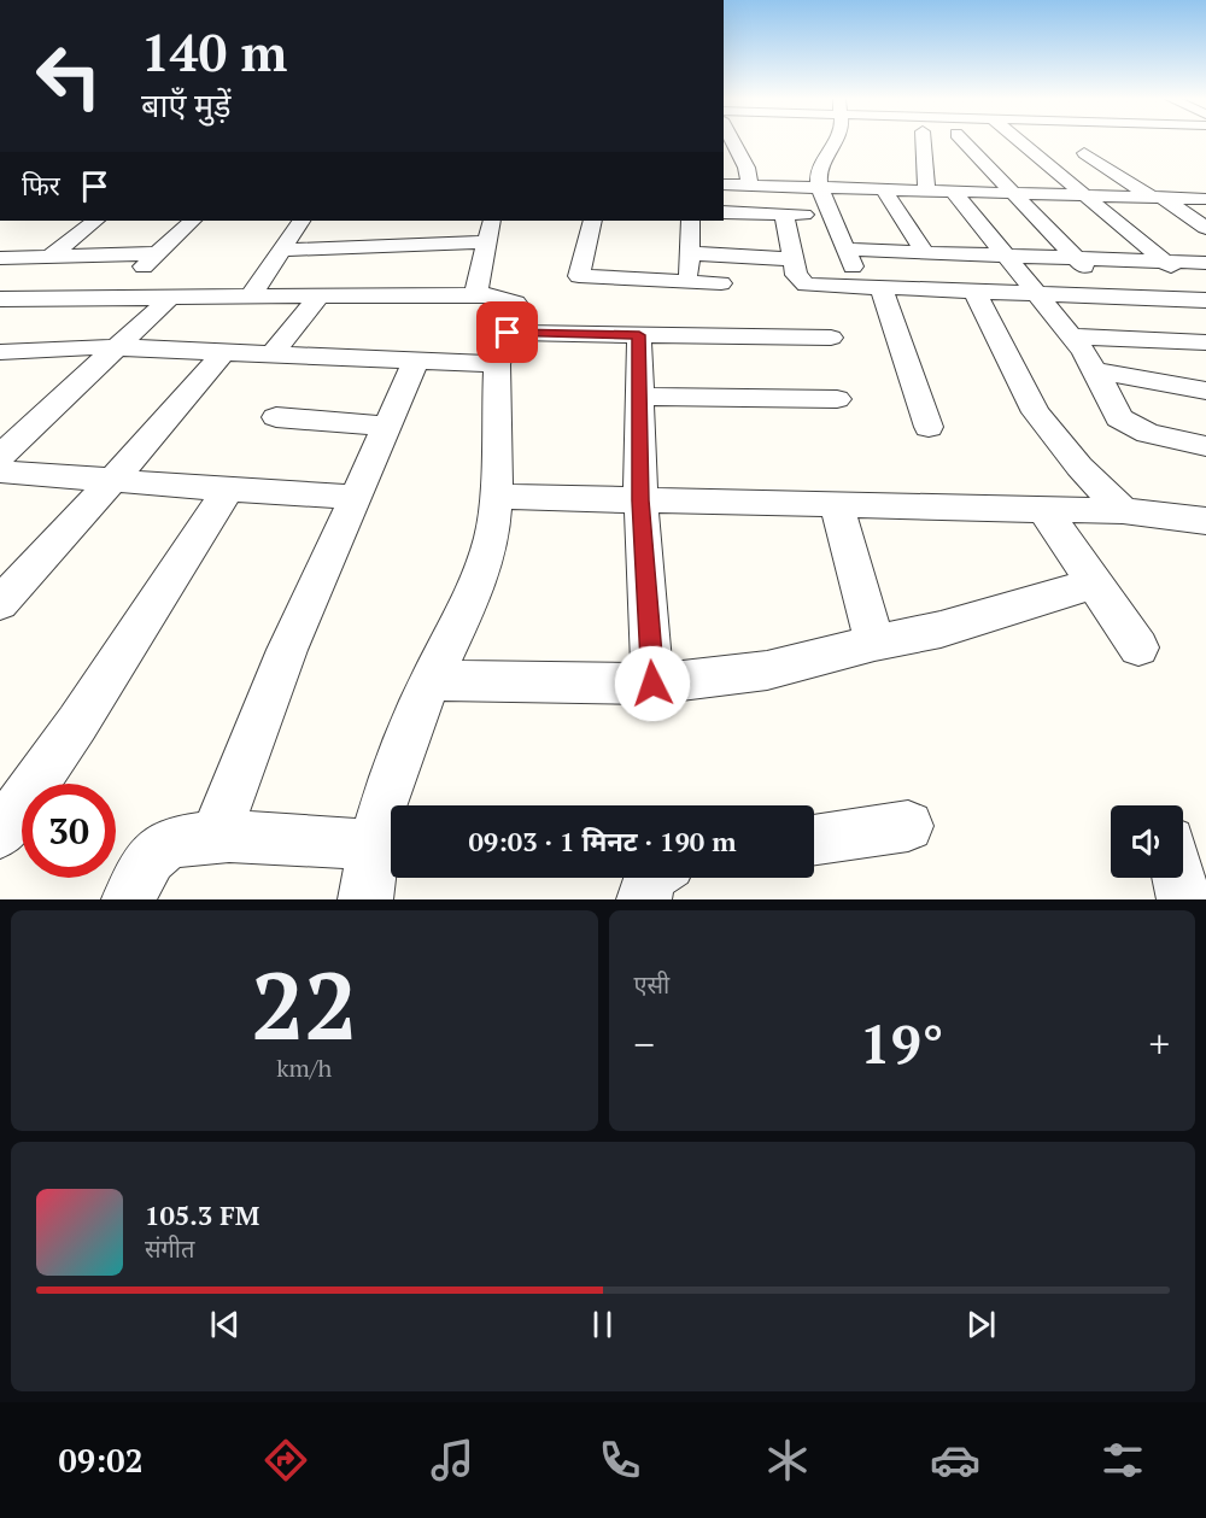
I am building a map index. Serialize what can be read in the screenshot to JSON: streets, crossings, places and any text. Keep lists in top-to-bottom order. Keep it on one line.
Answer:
{"page":{"turn":["140 m","बाएँ मुड़ें"],"then":"फिर","limit":"30","trip":"09:03 · 1 मिनट · 190 m","tile":[["22","km/h"],"एसी"],"heat":["−","19°","+"],"song":["105.3 FM","संगीत"],"tabs":"09:02"}}
